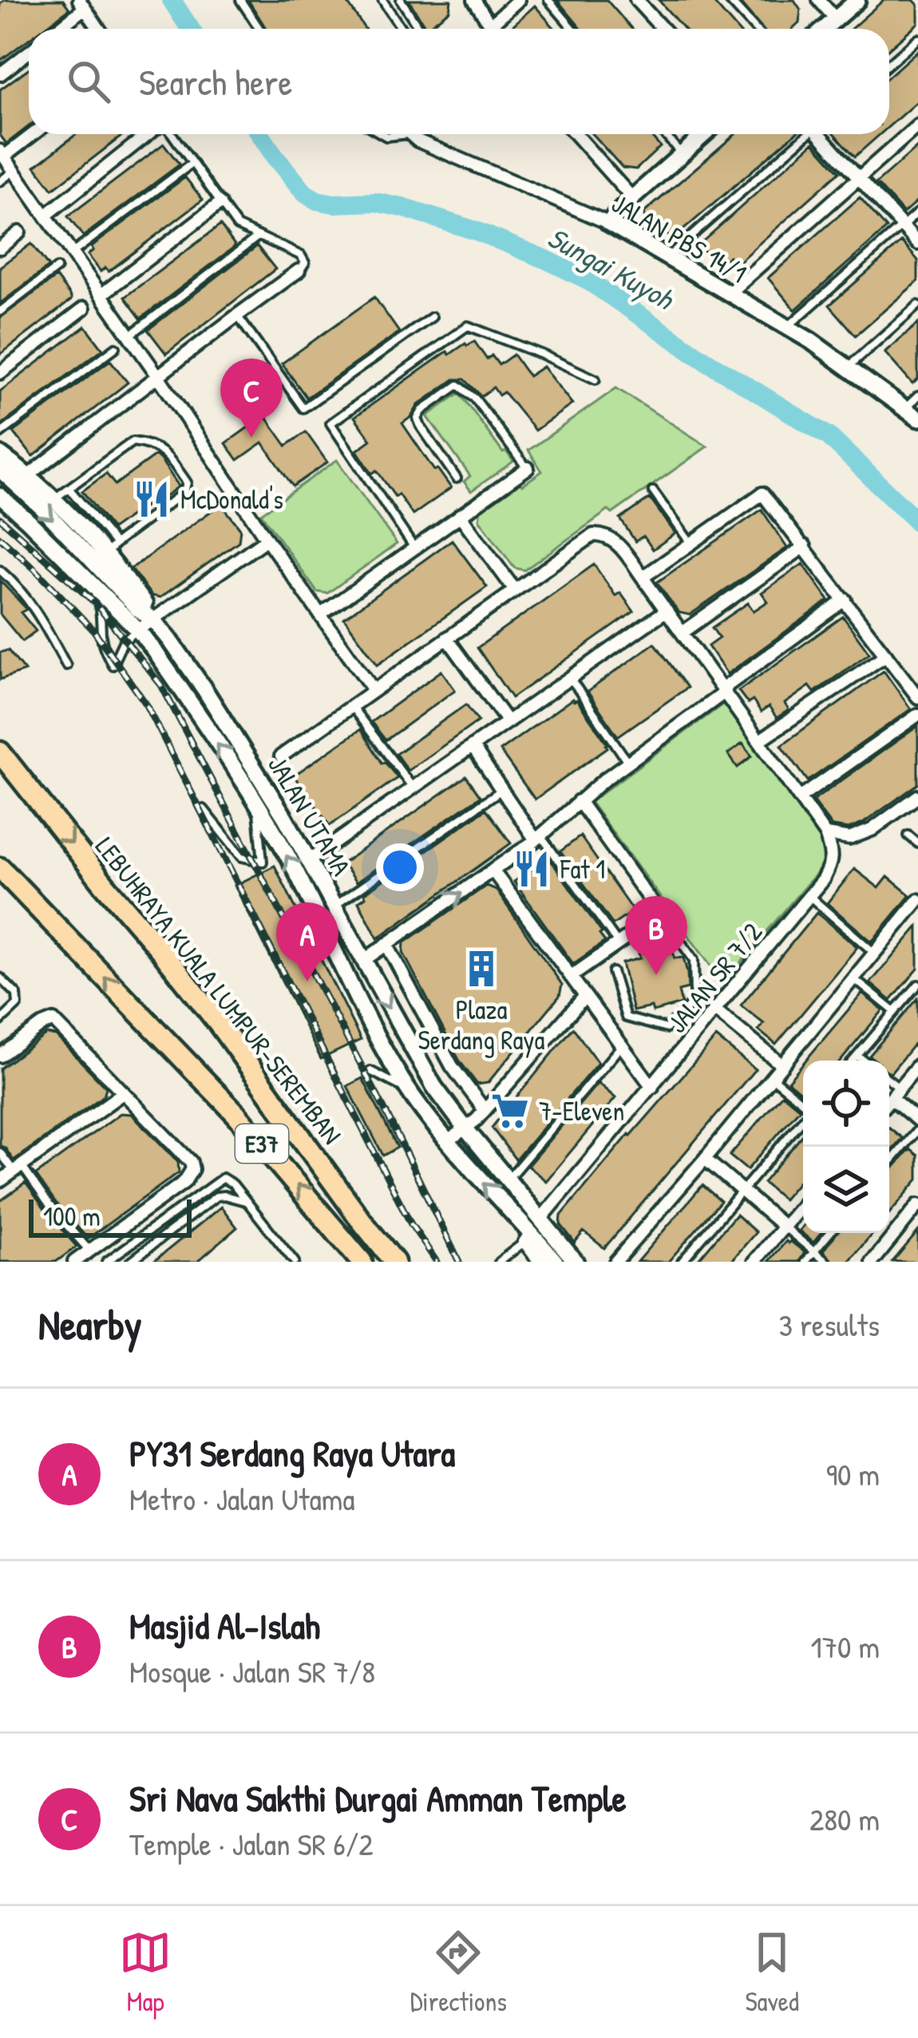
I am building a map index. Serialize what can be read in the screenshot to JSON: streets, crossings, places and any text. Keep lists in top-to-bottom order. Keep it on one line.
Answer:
{"streets":{"highway":["LEBUHRAYA KUALA LUMPUR–SEREMBAN","E37"],"street":["JALAN PBS 14/1","JALAN UTAMA","JALAN SR 7/2"]},"crossings":[["JALAN UTAMA","JALAN SR 7/2"]],"water":["Sungai Kuyoh"],"places":{"restaurant":["McDonald's","Fat 1"],"building":["Plaza Serdang Raya"],"supermarket":["7-Eleven"]},"scale_bar":"100 m","page":{"search":"Search here","pins":["C","B","A"],"scale":"100 m","heading":["Nearby","3 results"],"list":[{"mark":"A","name":"PY31 Serdang Raya Utara","note":"Metro · Jalan Utama","value":"90 m"},{"mark":"B","name":"Masjid Al-Islah","note":"Mosque · Jalan SR 7/8","value":"170 m"},{"mark":"C","name":"Sri Nava Sakthi Durgai Amman Temple","note":"Temple · Jalan SR 6/2","value":"280 m"}],"nav":["Map","Directions","Saved"]}}
